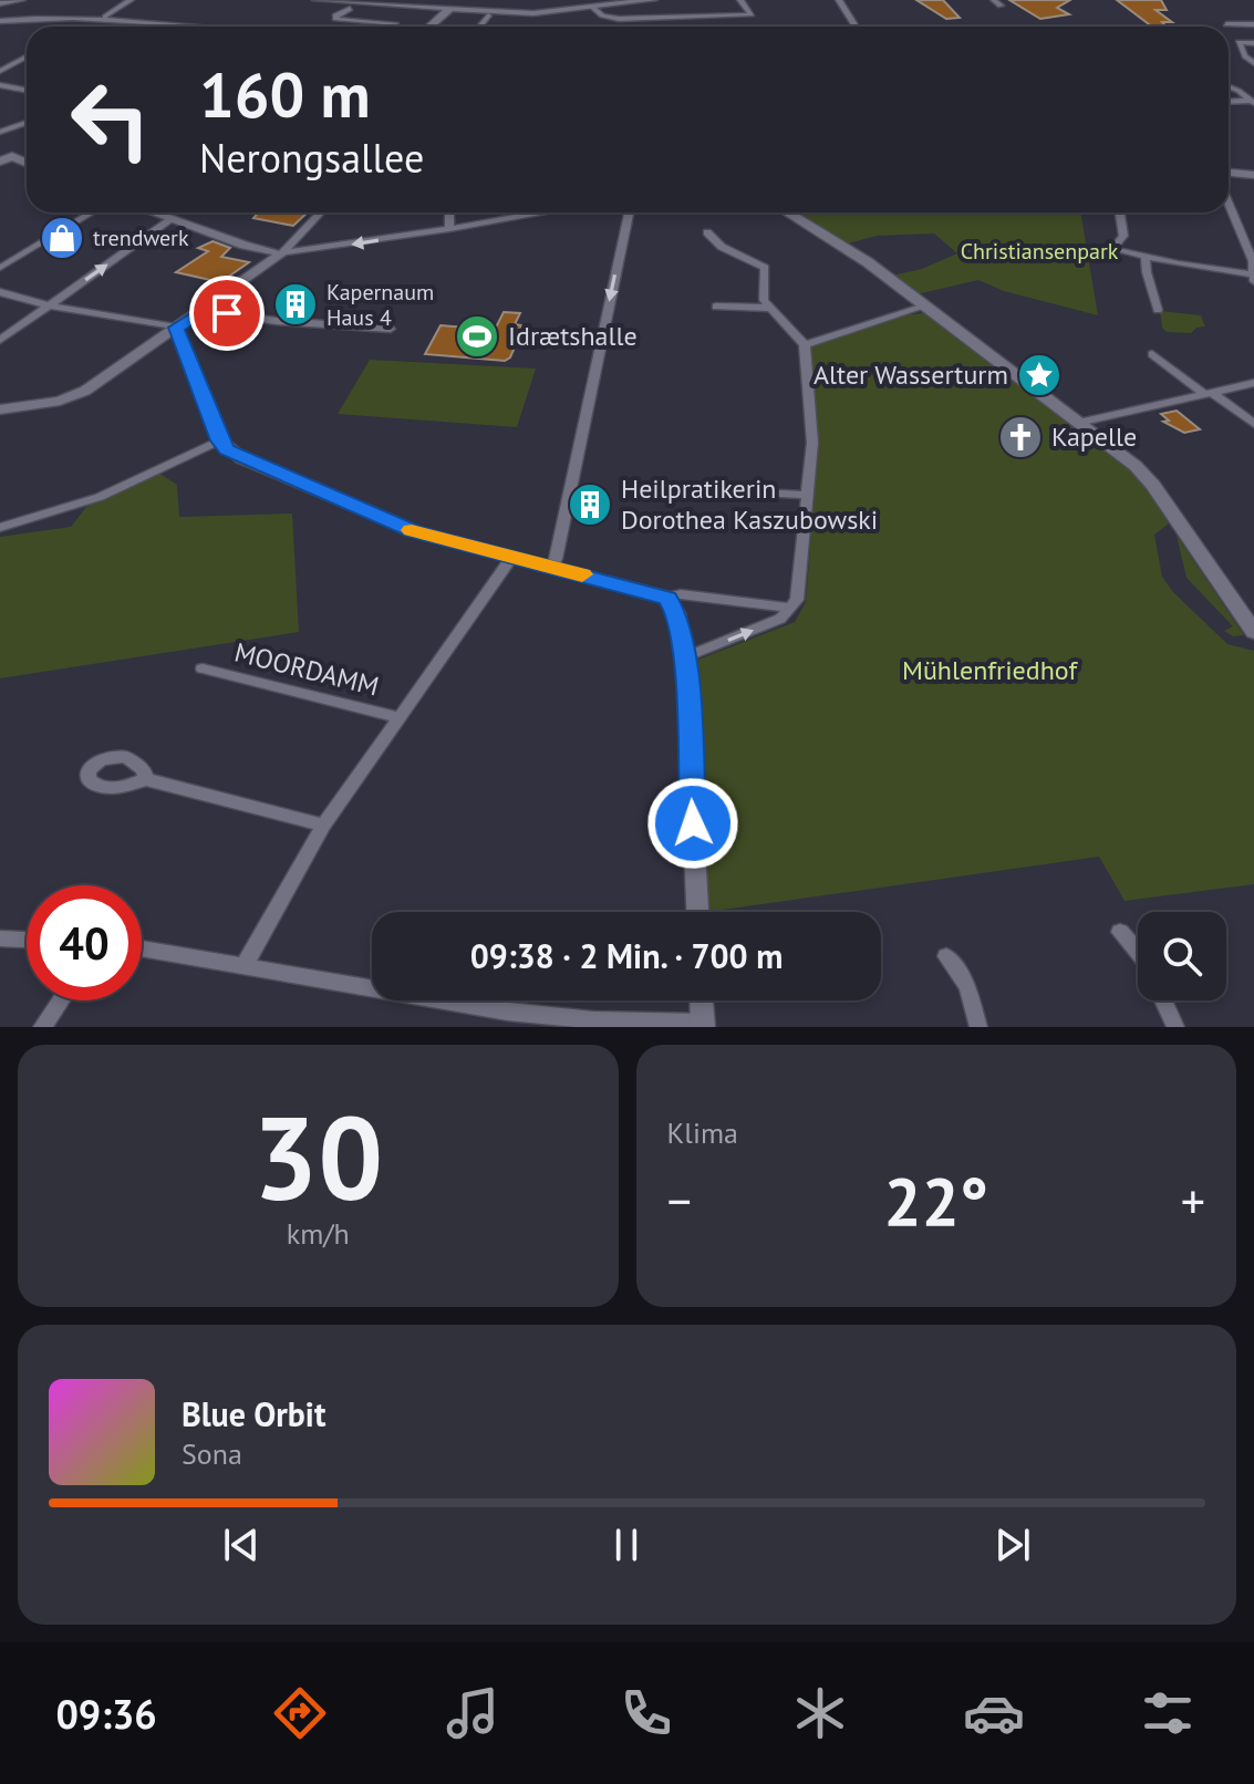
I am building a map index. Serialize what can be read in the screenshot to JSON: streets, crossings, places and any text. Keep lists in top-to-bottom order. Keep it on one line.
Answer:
{"streets":{"street":["MOORDAMM"]},"parks":["Christiansenpark","Mühlenfriedhof"],"places":{"shop":["trendwerk"],"building":["Kapernaum Haus 4","Heilpratikerin Dorothea Kaszubowski"],"sports":["Idrætshalle"],"place":["Alter Wasserturm"],"church":["Kapelle"]},"page":{"turn":["160 m","Nerongsallee"],"limit":"40","trip":"09:38 · 2 Min. · 700 m","tile":[["30","km/h"],"Klima"],"heat":["−","22°","+"],"song":["Blue Orbit","Sona"],"tabs":"09:36"}}
